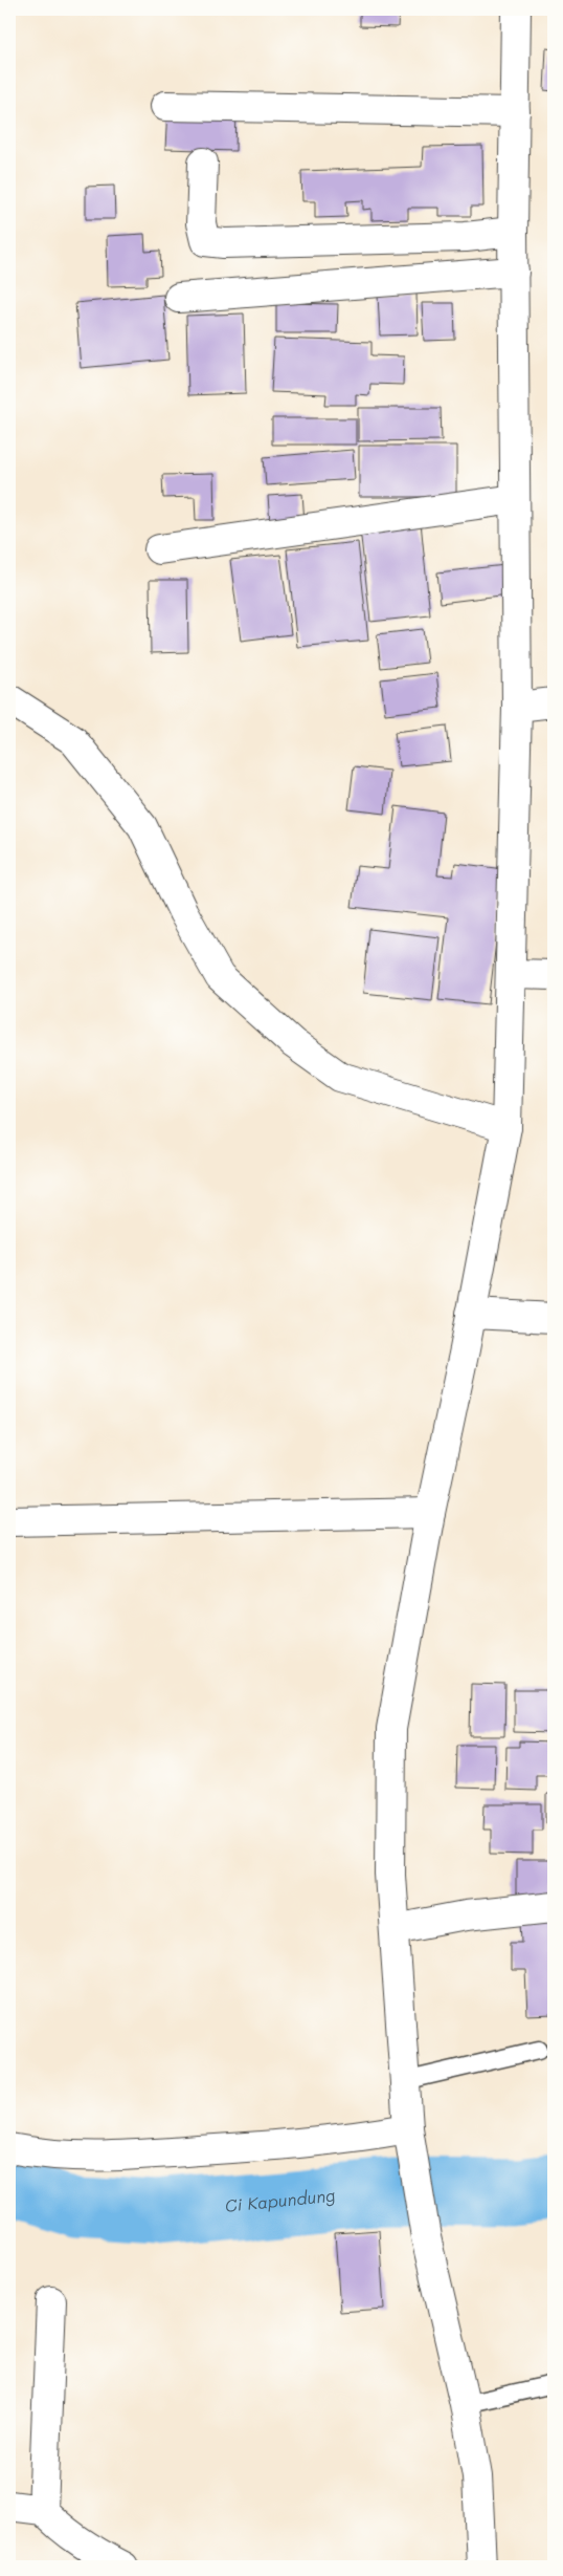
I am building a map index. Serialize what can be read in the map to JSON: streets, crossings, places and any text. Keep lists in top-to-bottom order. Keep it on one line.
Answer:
{"water":["Ci Kapundung"]}
